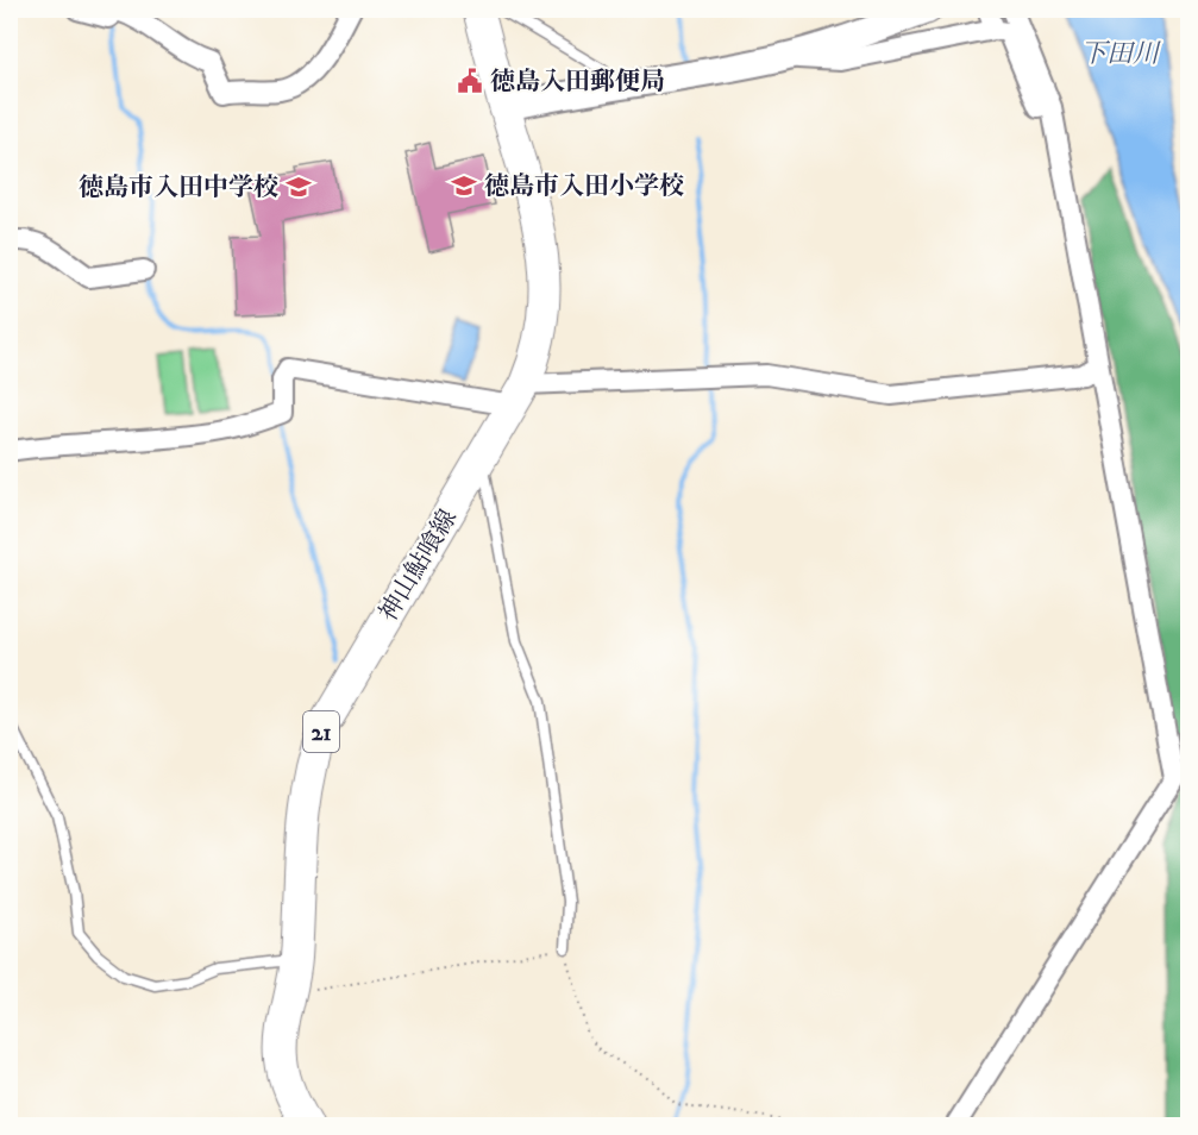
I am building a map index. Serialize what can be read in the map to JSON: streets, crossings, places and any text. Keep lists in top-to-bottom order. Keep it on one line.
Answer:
{"streets":{"main road":["神山鮎喰線","21"]},"water":["下田川"],"places":{"public building":["徳島入田郵便局"],"school or university":["徳島市入田小学校","徳島市入田中学校"]}}
